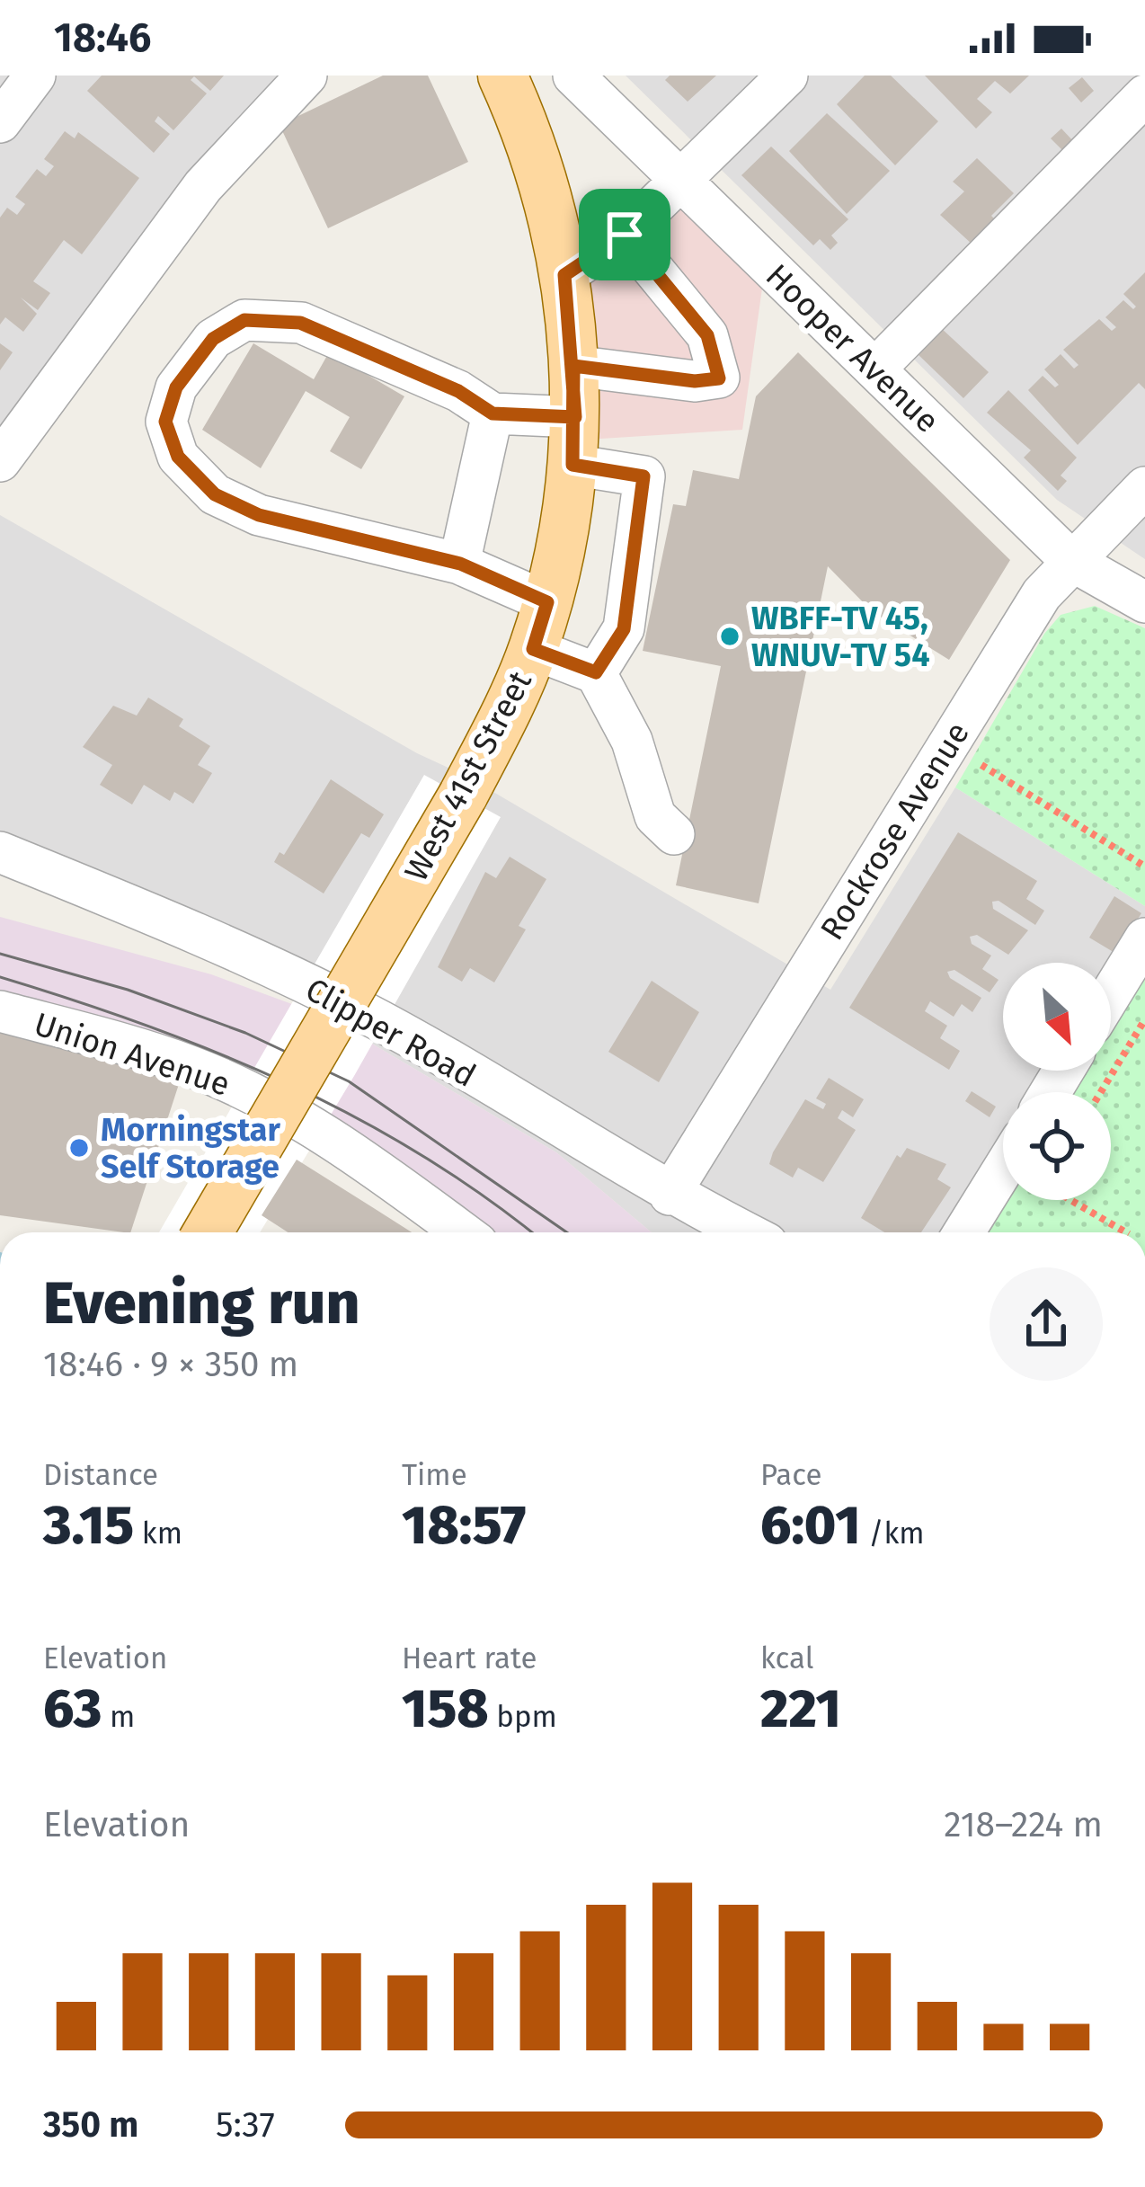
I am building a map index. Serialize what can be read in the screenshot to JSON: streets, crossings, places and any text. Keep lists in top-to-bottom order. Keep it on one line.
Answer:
{"streets":{"main road":["West 41st Street"],"street":["Hooper Avenue","Rockrose Avenue","Clipper Road","Union Avenue"]},"crossings":[["Hooper Avenue","Rockrose Avenue"],["Rockrose Avenue","Clipper Road"]],"places":["WBFF-TV 45, WNUV-TV 54","Morningstar Self Storage"],"north":"bottom right","page":{"status":"18:46","heading":["Evening run","18:46 · 9 × 350 m"],"stats":[["Distance","3.15 km"],["Time","18:57"],["Pace","6:01 /km"],["Elevation","63 m"],["Heart rate","158 bpm"],["kcal","221"]],"chart":["Elevation","218–224 m"],"list":[{"name":"350 m","note":"5:37"}]}}
